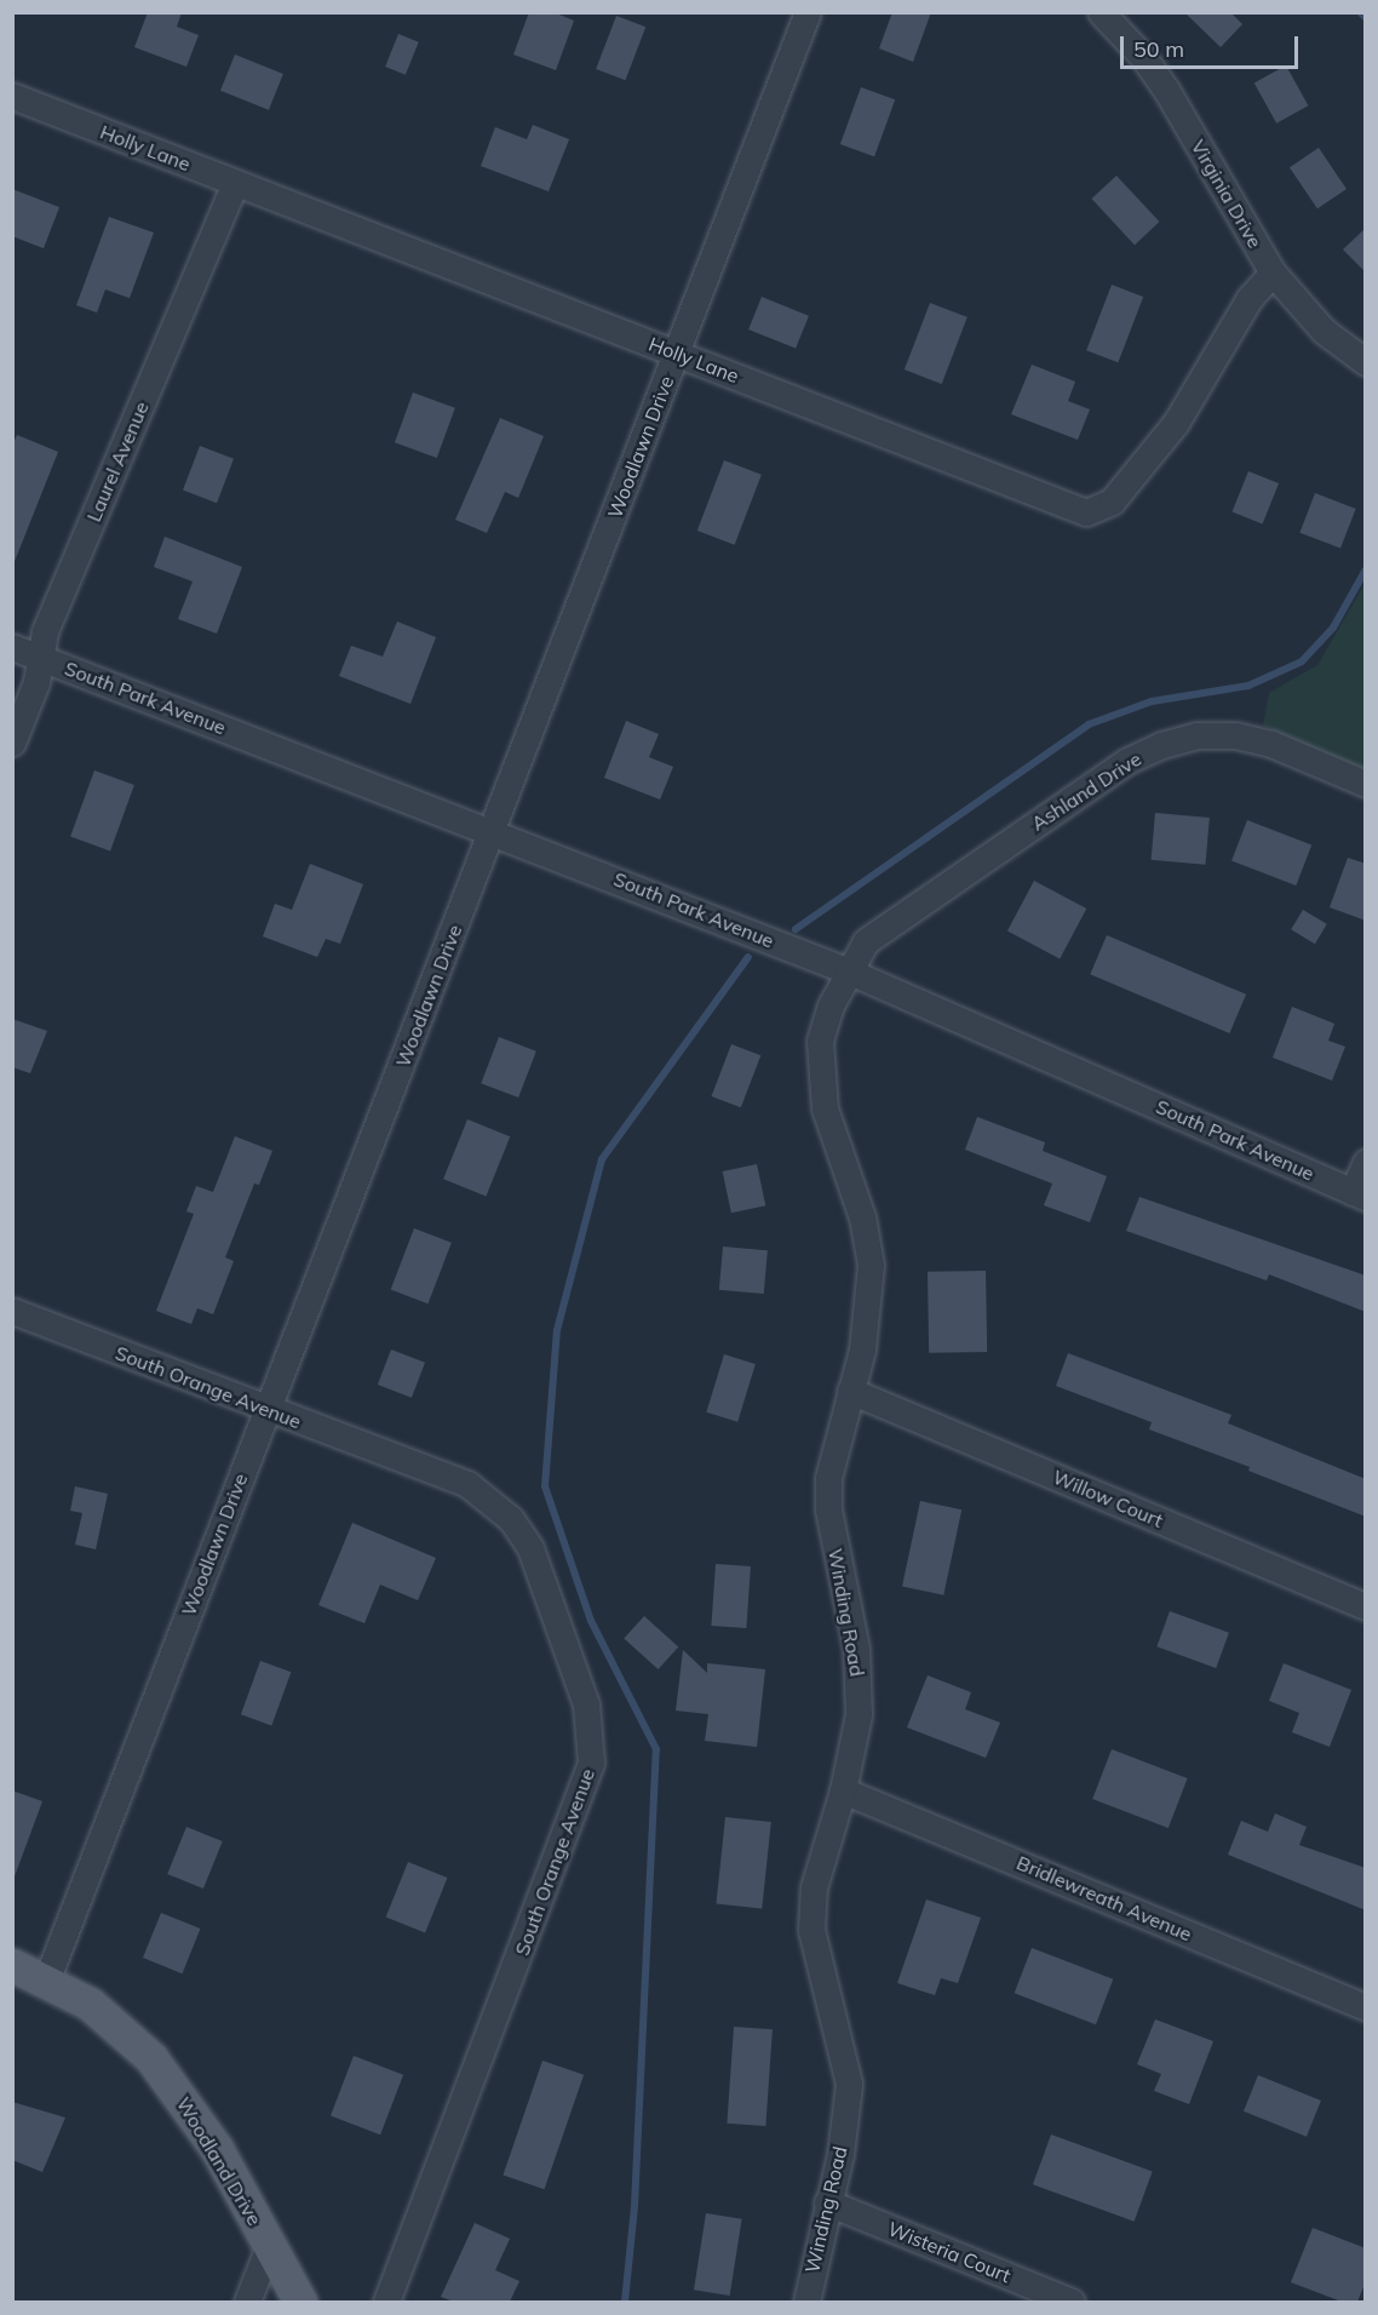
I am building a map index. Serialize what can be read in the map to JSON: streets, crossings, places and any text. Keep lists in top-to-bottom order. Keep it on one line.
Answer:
{"streets":{"main road":["Woodland Drive"],"street":["Holly Lane","Virginia Drive","Woodlawn Drive","Laurel Avenue","South Park Avenue","Ashland Drive","South Orange Avenue","Willow Court","Winding Road","Bridlewreath Avenue","Wisteria Court"]},"crossings":[["Holly Lane","Virginia Drive"],["Holly Lane","Woodlawn Drive"],["Holly Lane","Laurel Avenue"],["Woodlawn Drive","South Park Avenue"],["Woodlawn Drive","South Orange Avenue"],["Woodlawn Drive","Woodland Drive"],["Laurel Avenue","South Park Avenue"],["South Park Avenue","Ashland Drive"],["South Park Avenue","Winding Road"],["Ashland Drive","Winding Road"],["Willow Court","Winding Road"],["Winding Road","Bridlewreath Avenue"],["Winding Road","Wisteria Court"]],"scale_bar":"50 m"}
